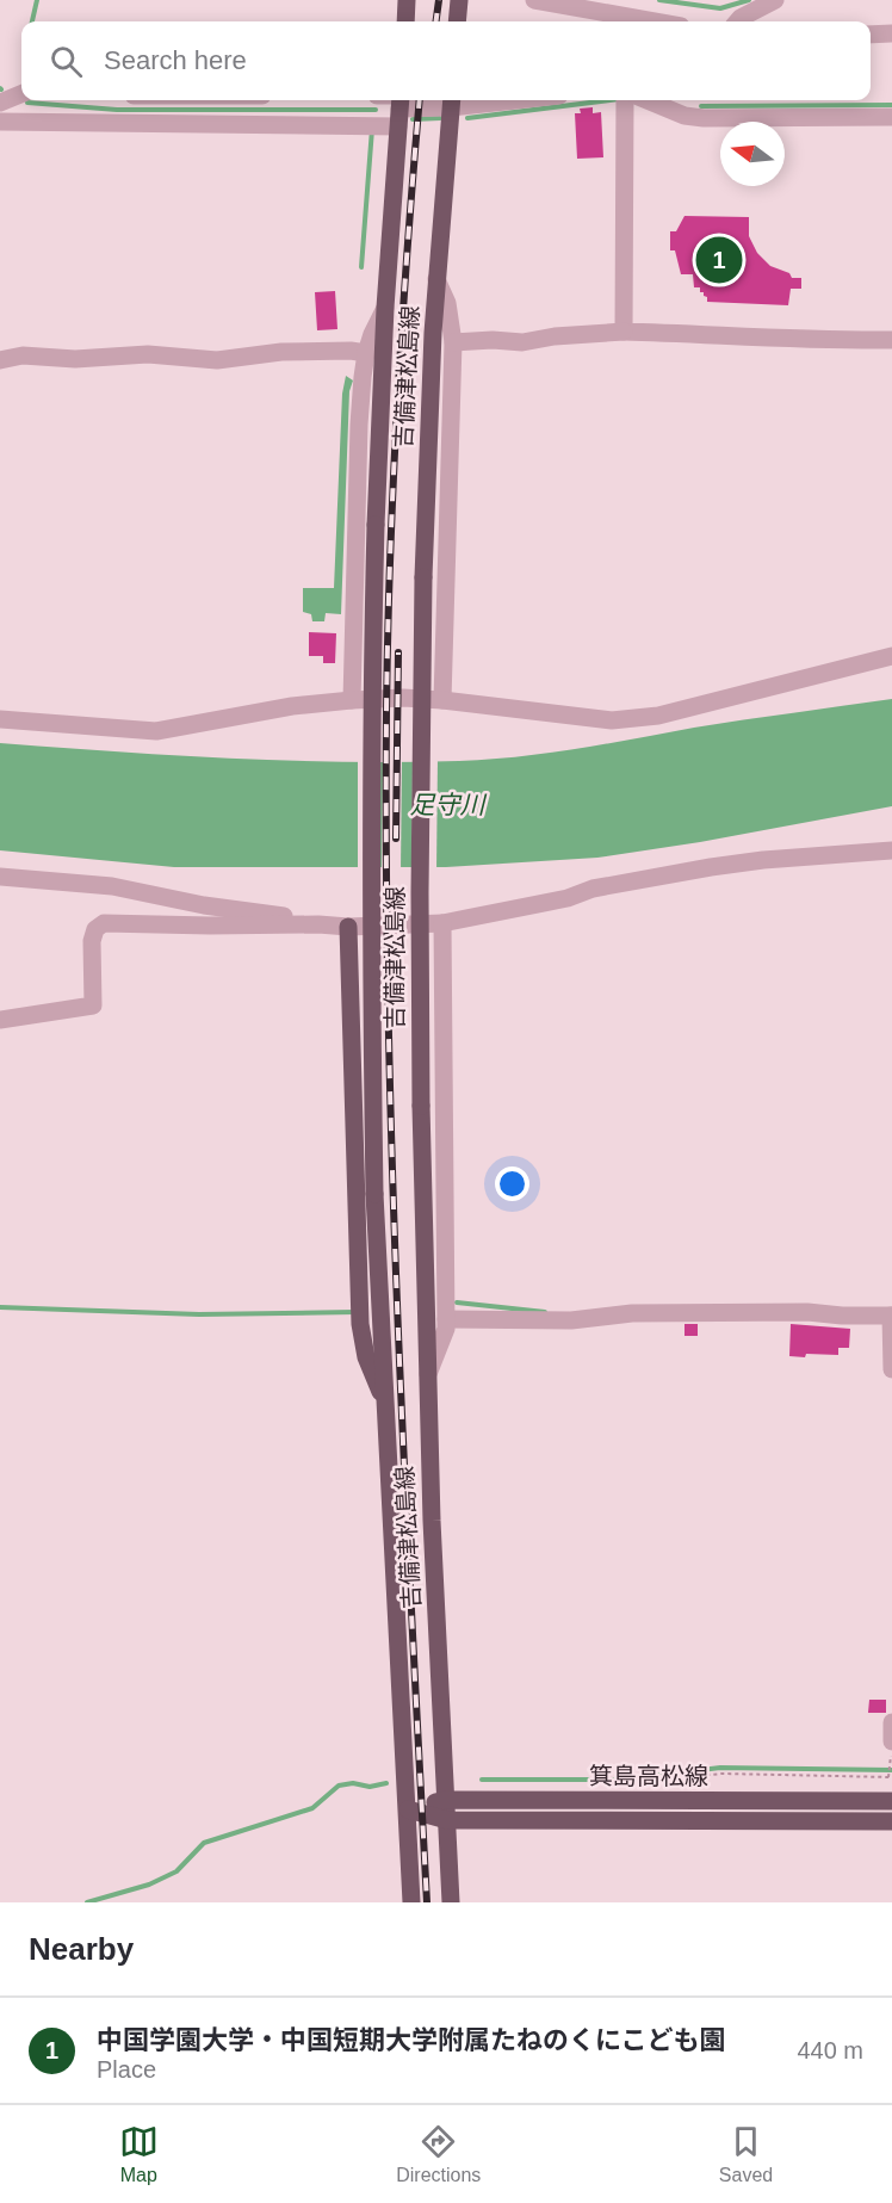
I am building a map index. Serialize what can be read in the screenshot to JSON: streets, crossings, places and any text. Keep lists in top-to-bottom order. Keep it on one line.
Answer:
{"streets":{"main road":["吉備津松島線","箕島高松線"]},"crossings":[["吉備津松島線","箕島高松線"]],"water":["足守川"],"north":"left","page":{"search":"Search here","pins":"1","heading":"Nearby","list":[{"mark":"1","name":"中国学園大学・中国短期大学附属たねのくにこども園","note":"Place","value":"440 m"}],"nav":["Map","Directions","Saved"]}}
